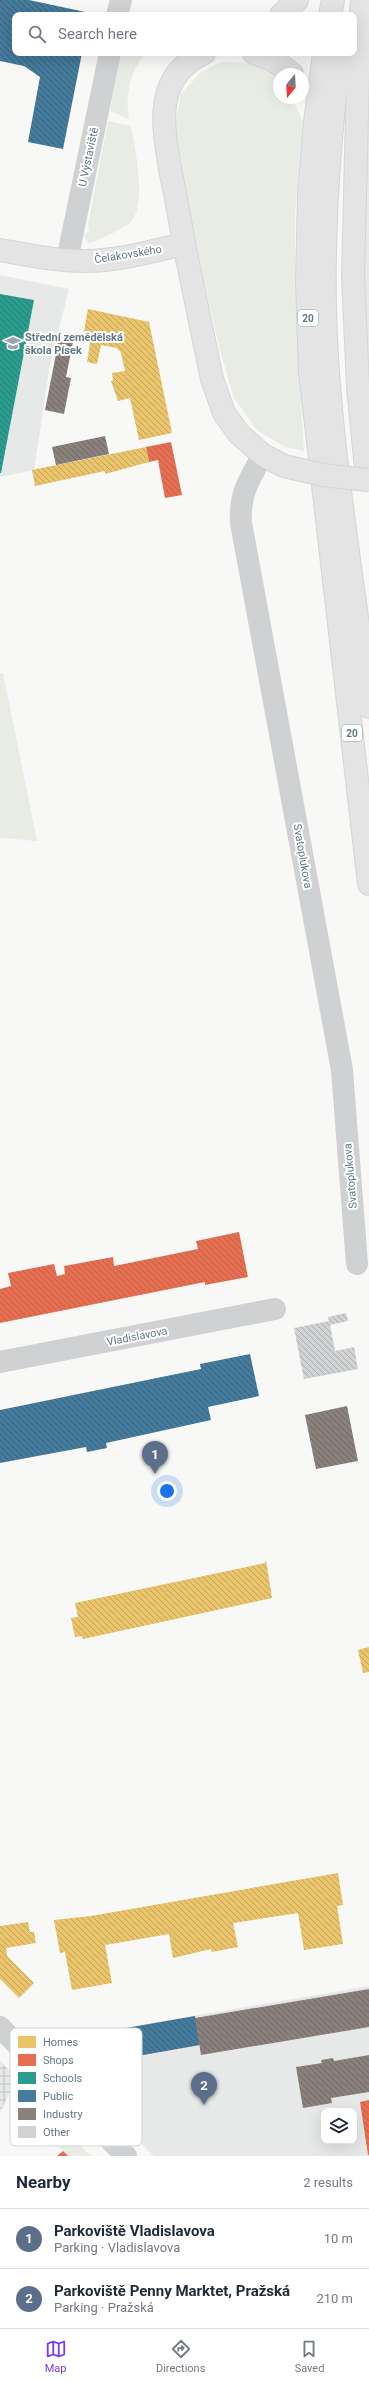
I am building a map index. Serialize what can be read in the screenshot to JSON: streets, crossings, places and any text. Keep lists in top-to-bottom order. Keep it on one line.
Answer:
{"streets":{"main road":["Čelakovského","20"],"street":["U Výstaviště","Svatoplukova","Vladislavova"]},"crossings":[["U Výstaviště","Čelakovského"]],"places":{"school or university":["Střední zemědělská škola Písek"]},"legend":["Homes","Shops","Schools","Public","Industry","Other"],"north":"bottom","page":{"search":"Search here","pins":["1","2"],"heading":["Nearby","2 results"],"list":[{"mark":"1","name":"Parkoviště Vladislavova","note":"Parking · Vladislavova","value":"10 m"},{"mark":"2","name":"Parkoviště Penny Marktet, Pražská","note":"Parking · Pražská","value":"210 m"}],"nav":["Map","Directions","Saved"]}}
